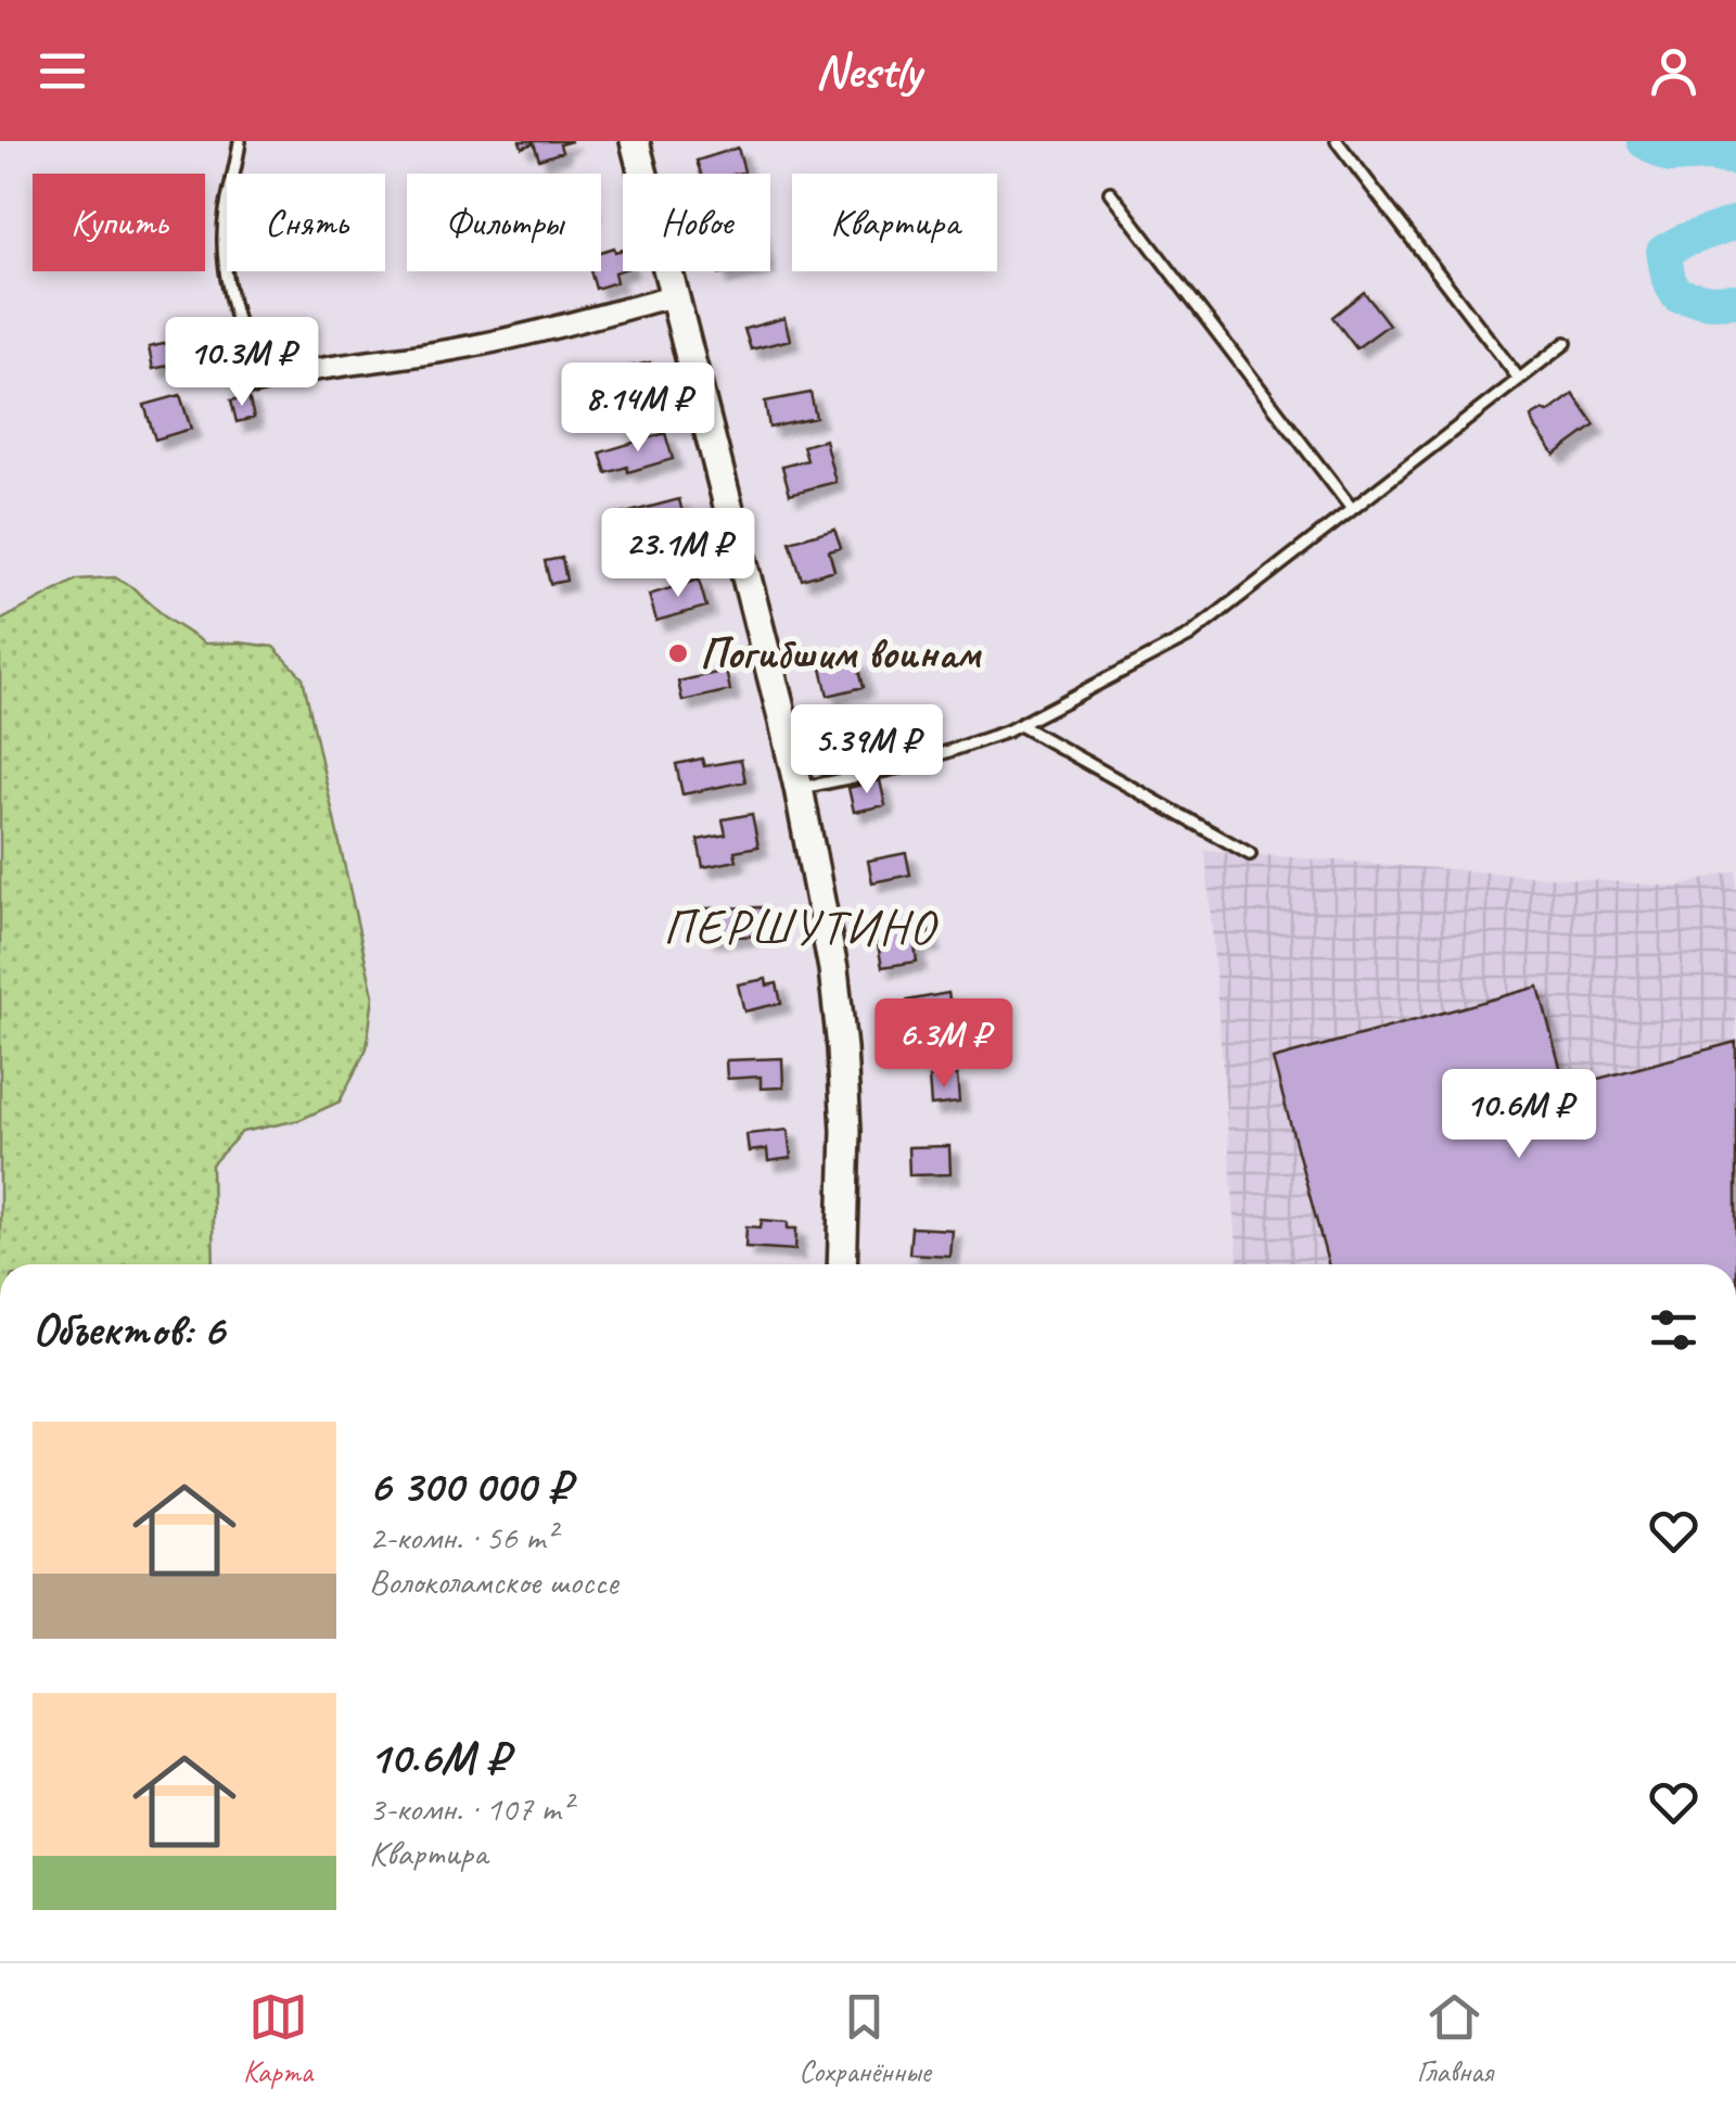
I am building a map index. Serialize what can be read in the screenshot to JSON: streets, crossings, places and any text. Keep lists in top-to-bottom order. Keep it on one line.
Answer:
{"districts":["ПЕРШУТИНО"],"places":["Погибшим воинам"],"page":{"header":"Nestly","chip":["Купить","Снять","Фильтры","Новое","Квартира"],"price":["10.3M ₽","8.14M ₽","23.1M ₽","5.39M ₽","6.3M ₽","10.6M ₽"],"heading":"Объектов: 6","list":[{"name":"6 300 000 ₽","note":"2-комн. · 56 m² · Волоколамское шоссе"},{"name":"10.6M ₽","note":"3-комн. · 107 m² · Квартира"}],"tabs":["Карта","Сохранённые","Главная"]}}
